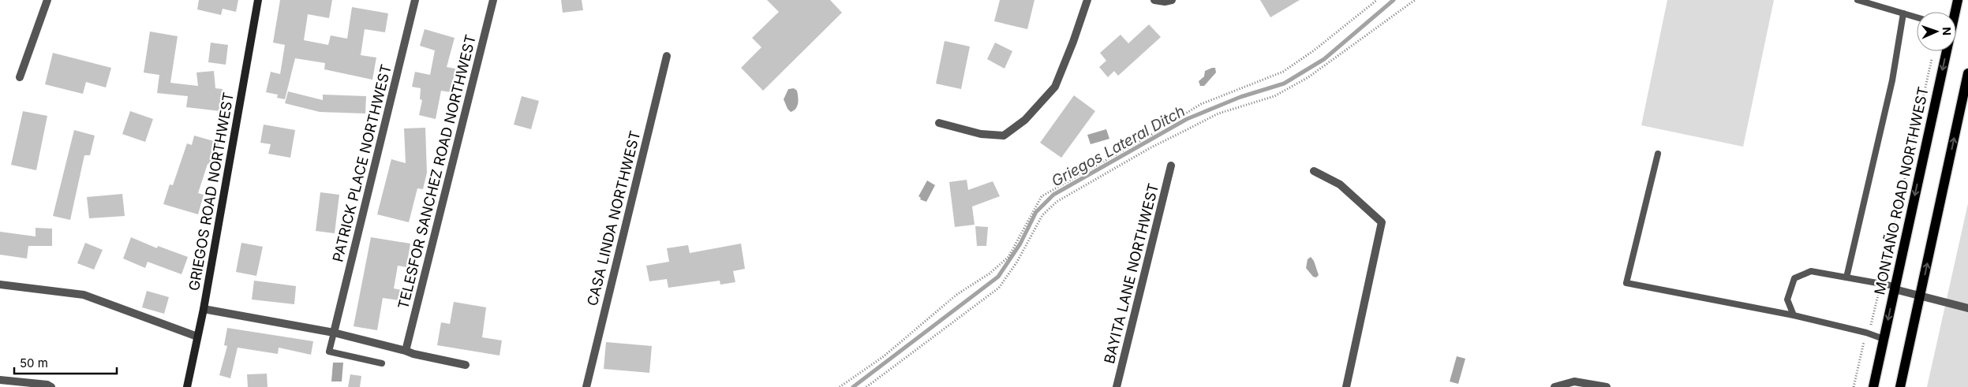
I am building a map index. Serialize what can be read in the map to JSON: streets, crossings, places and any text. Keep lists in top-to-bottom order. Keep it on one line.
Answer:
{"streets":{"main road":["MONTAÑO ROAD NORTHWEST","GRIEGOS ROAD NORTHWEST"],"street":["PATRICK PLACE NORTHWEST","TELESFOR SANCHEZ ROAD NORTHWEST","CASA LINDA NORTHWEST","BAYITA LANE NORTHWEST"]},"water":["Griegos Lateral Ditch"],"scale_bar":"50 m","north":"right"}
